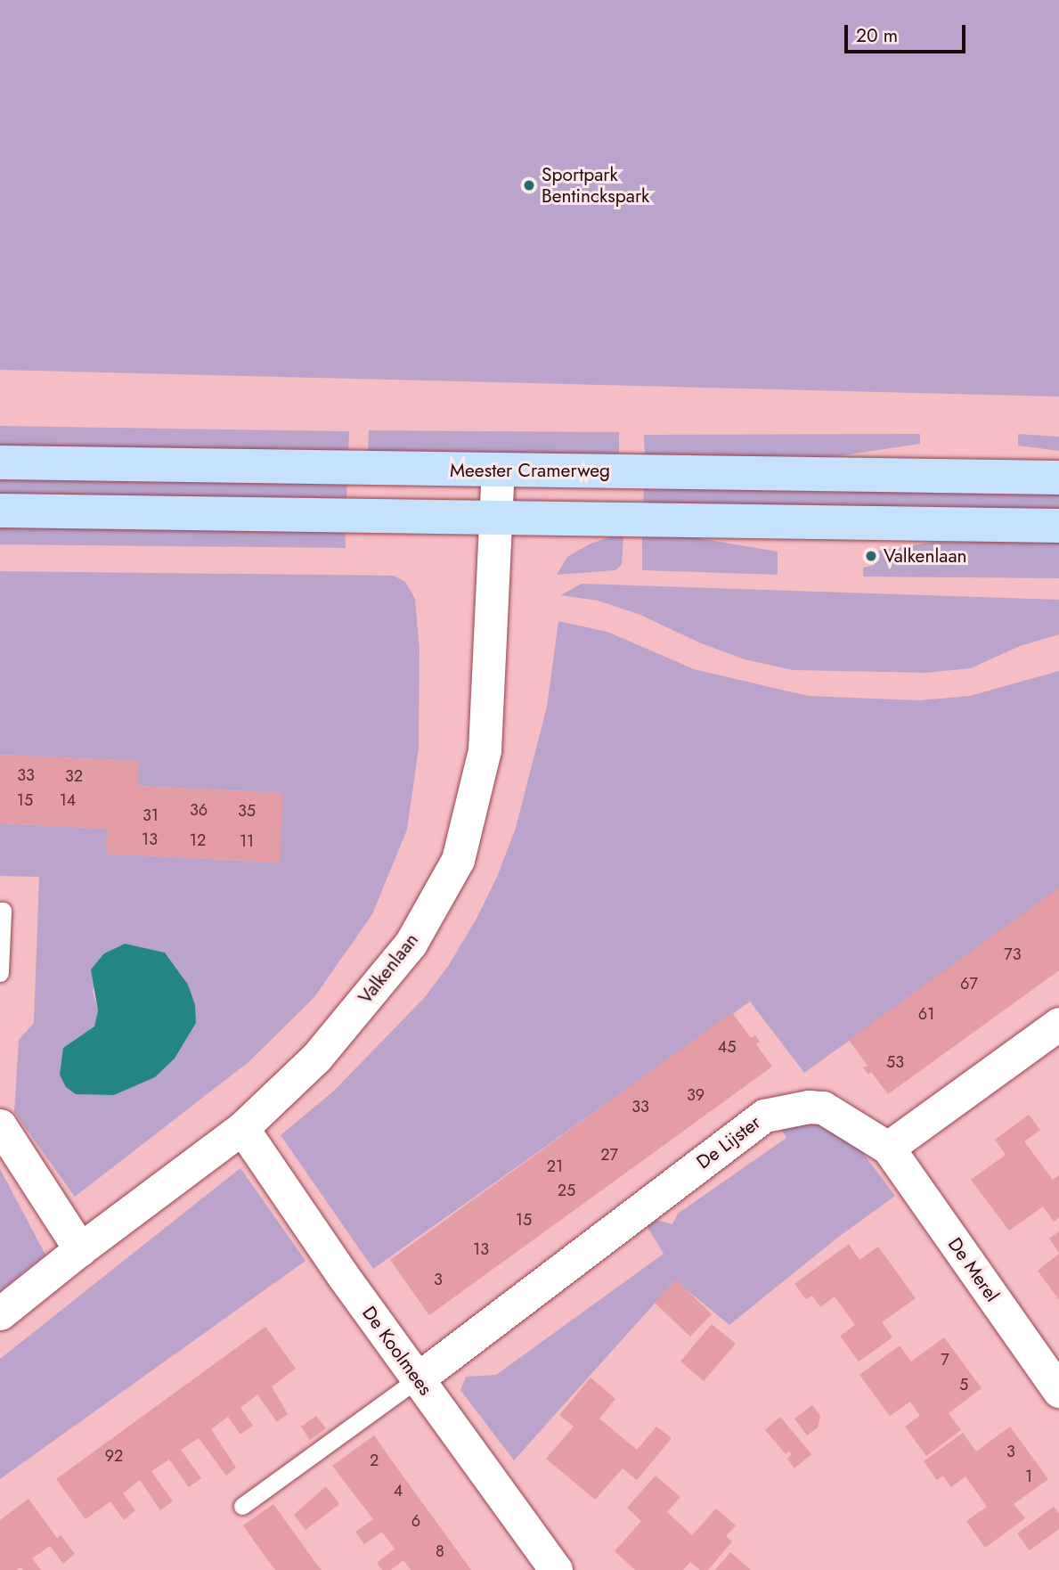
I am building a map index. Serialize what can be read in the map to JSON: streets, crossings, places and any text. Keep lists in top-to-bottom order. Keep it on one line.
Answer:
{"streets":{"main road":["Meester Cramerweg"],"street":["Valkenlaan","De Lijster","De Merel","De Koolmees"]},"crossings":[["Meester Cramerweg","Valkenlaan"],["Valkenlaan","De Koolmees"],["De Lijster","De Merel"],["De Lijster","De Koolmees"]],"places":["Sportpark Bentinckspark","Valkenlaan"],"house_numbers":["33","32","15","14","36","35","31","13","12","11","73","67","61","45","53","39","33","27","21","25","15","13","3","7","5","3","92","2","1","4","6","8"],"scale_bar":"20 m"}
